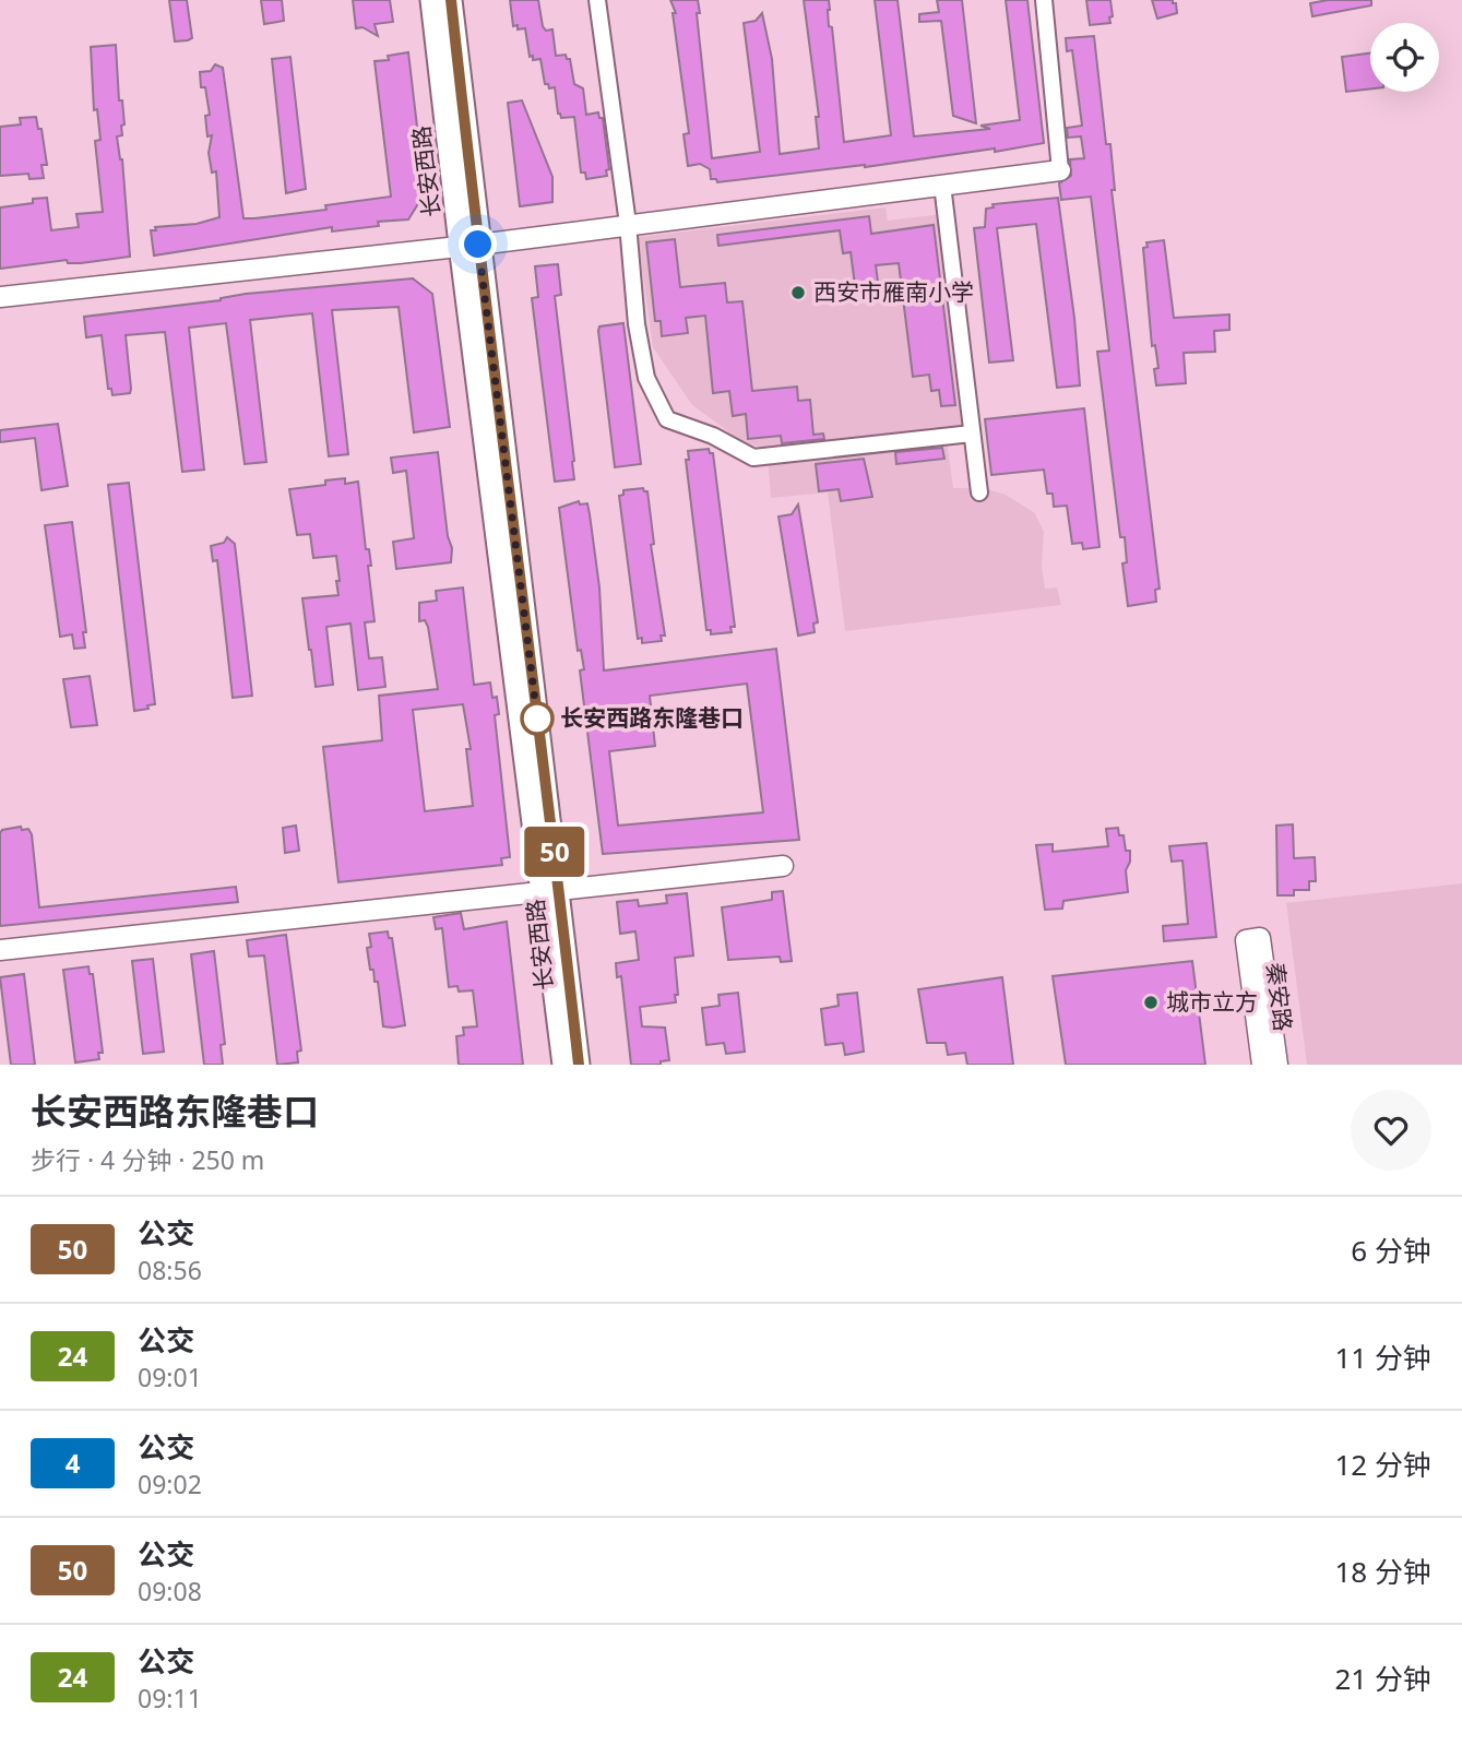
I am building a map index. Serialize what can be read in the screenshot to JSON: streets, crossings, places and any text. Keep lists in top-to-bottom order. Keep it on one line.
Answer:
{"streets":{"main road":["长安西路"],"street":["秦安路"]},"places":["西安市雁南小学","长安西路东隆巷口","城市立方"],"lines":["bus line 50"],"page":{"on_map":"50","heading":["长安西路东隆巷口","步行 · 4 分钟 · 250 m"],"list":[{"mark":"50","name":"公交","note":"08:56","value":"6 分钟"},{"mark":"24","name":"公交","note":"09:01","value":"11 分钟"},{"mark":"4","name":"公交","note":"09:02","value":"12 分钟"},{"mark":"50","name":"公交","note":"09:08","value":"18 分钟"},{"mark":"24","name":"公交","note":"09:11","value":"21 分钟"}]}}
